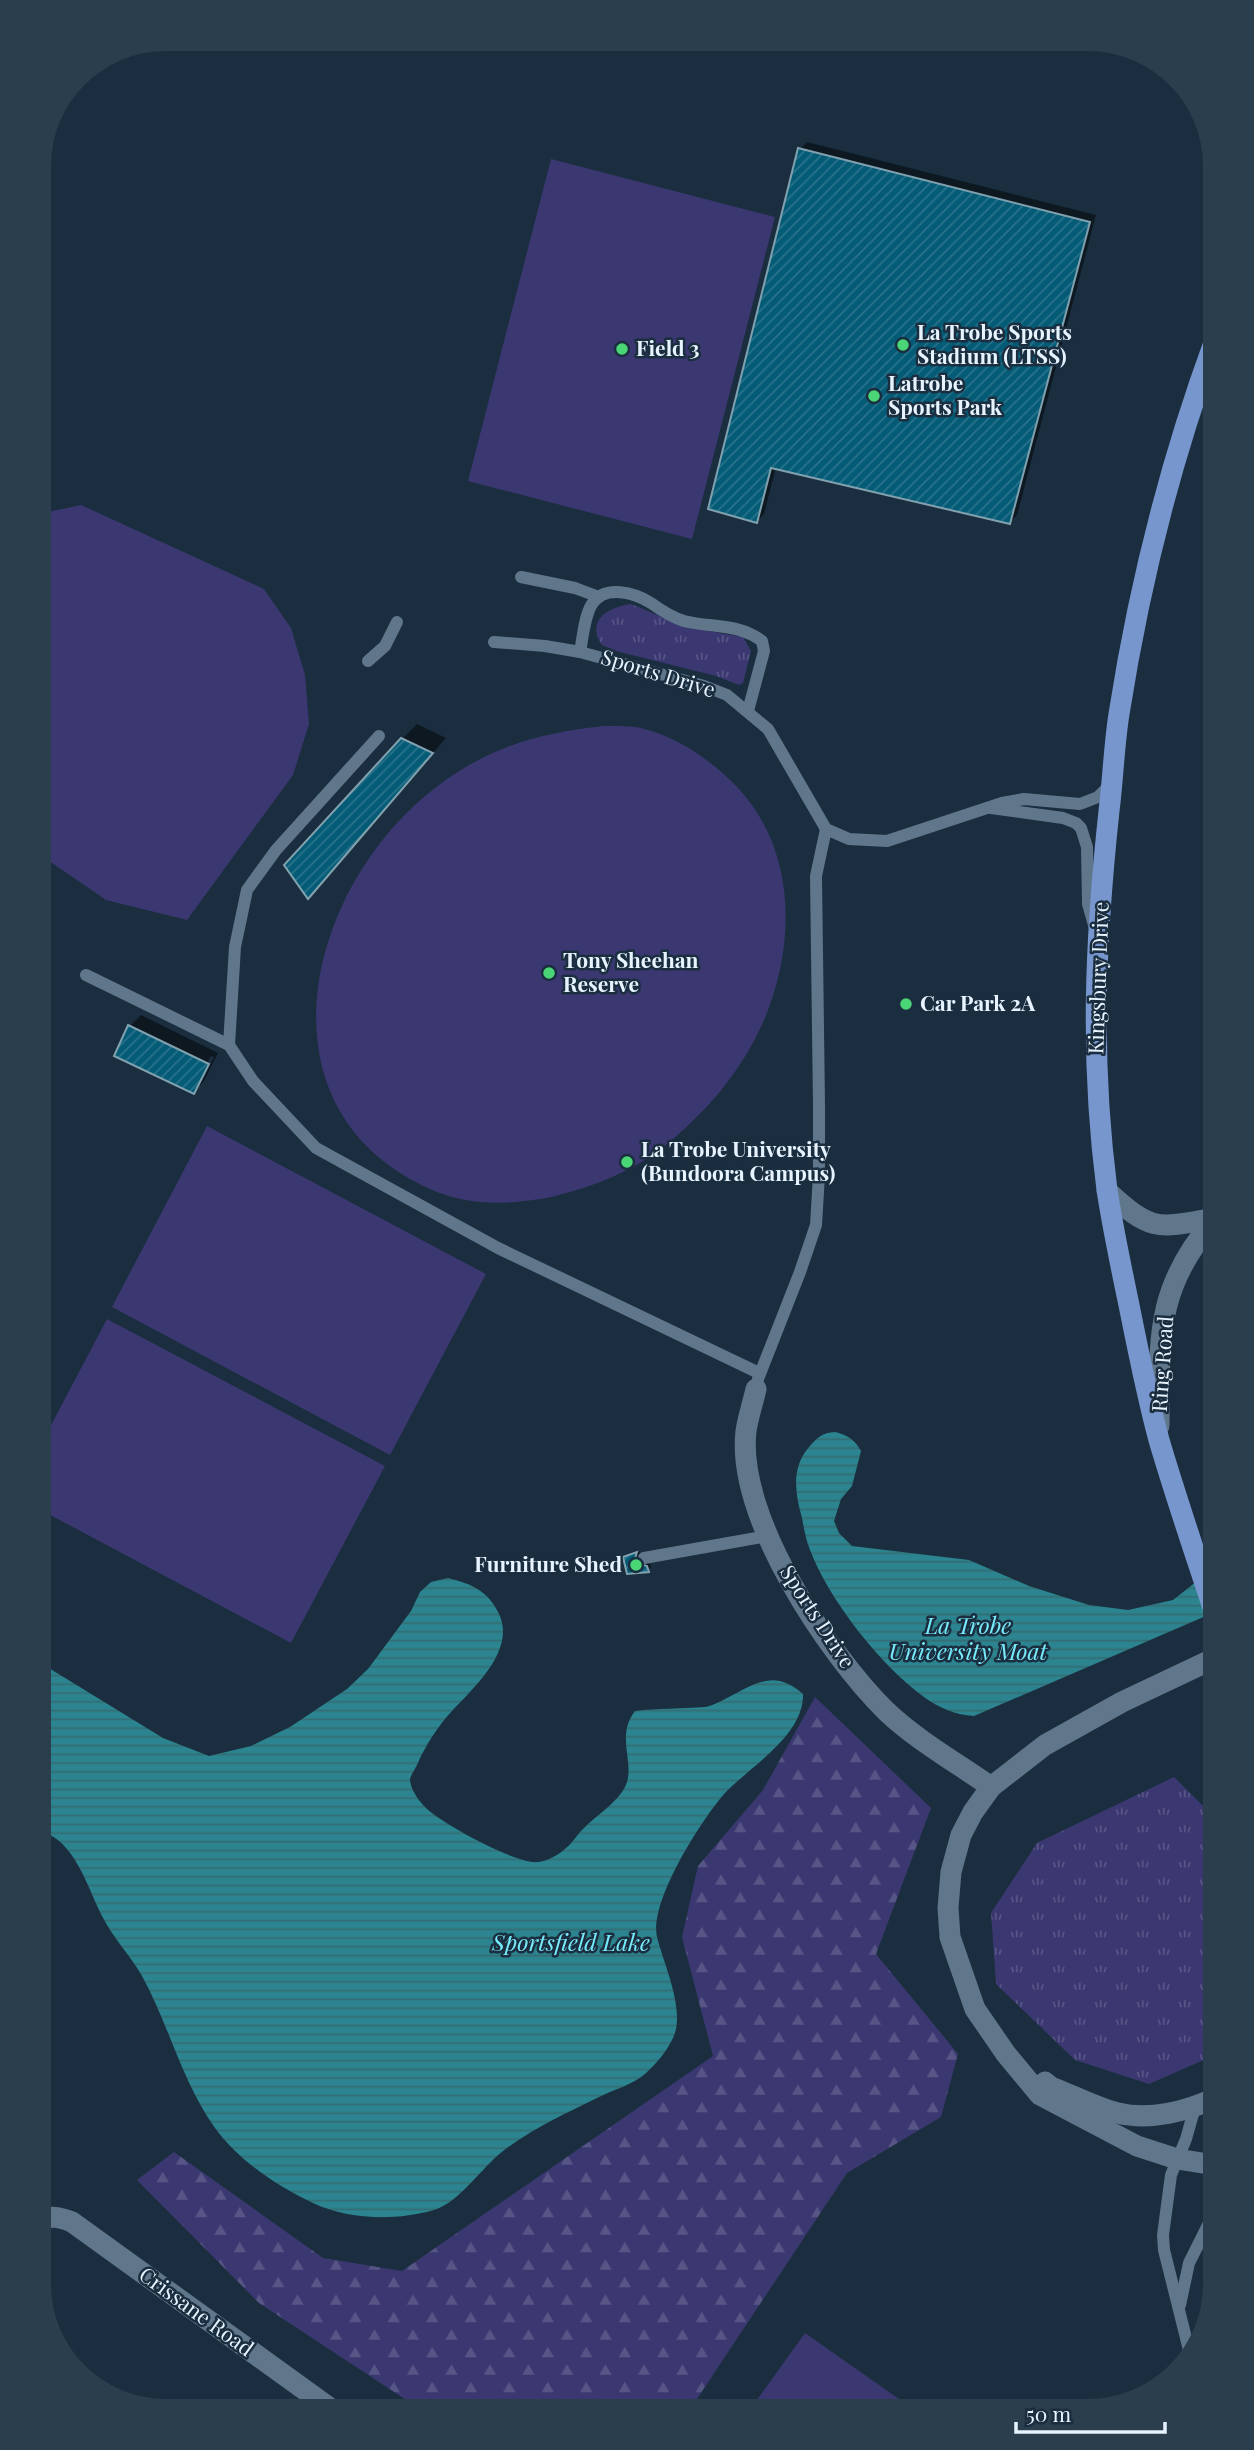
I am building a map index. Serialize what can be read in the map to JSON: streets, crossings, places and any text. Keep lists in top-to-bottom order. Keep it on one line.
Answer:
{"streets":{"main road":["Kingsbury Drive"],"street":["Sports Drive","Ring Road","Crissane Road"]},"crossings":[["Kingsbury Drive","Ring Road"]],"water":["La Trobe University Moat","Sportsfield Lake"],"places":["La Trobe Sports Stadium (LTSS)","Field 3","Latrobe Sports Park","Tony Sheehan Reserve","Car Park 2A","La Trobe University (Bundoora Campus)","Furniture Shed"],"scale_bar":"50 m"}
